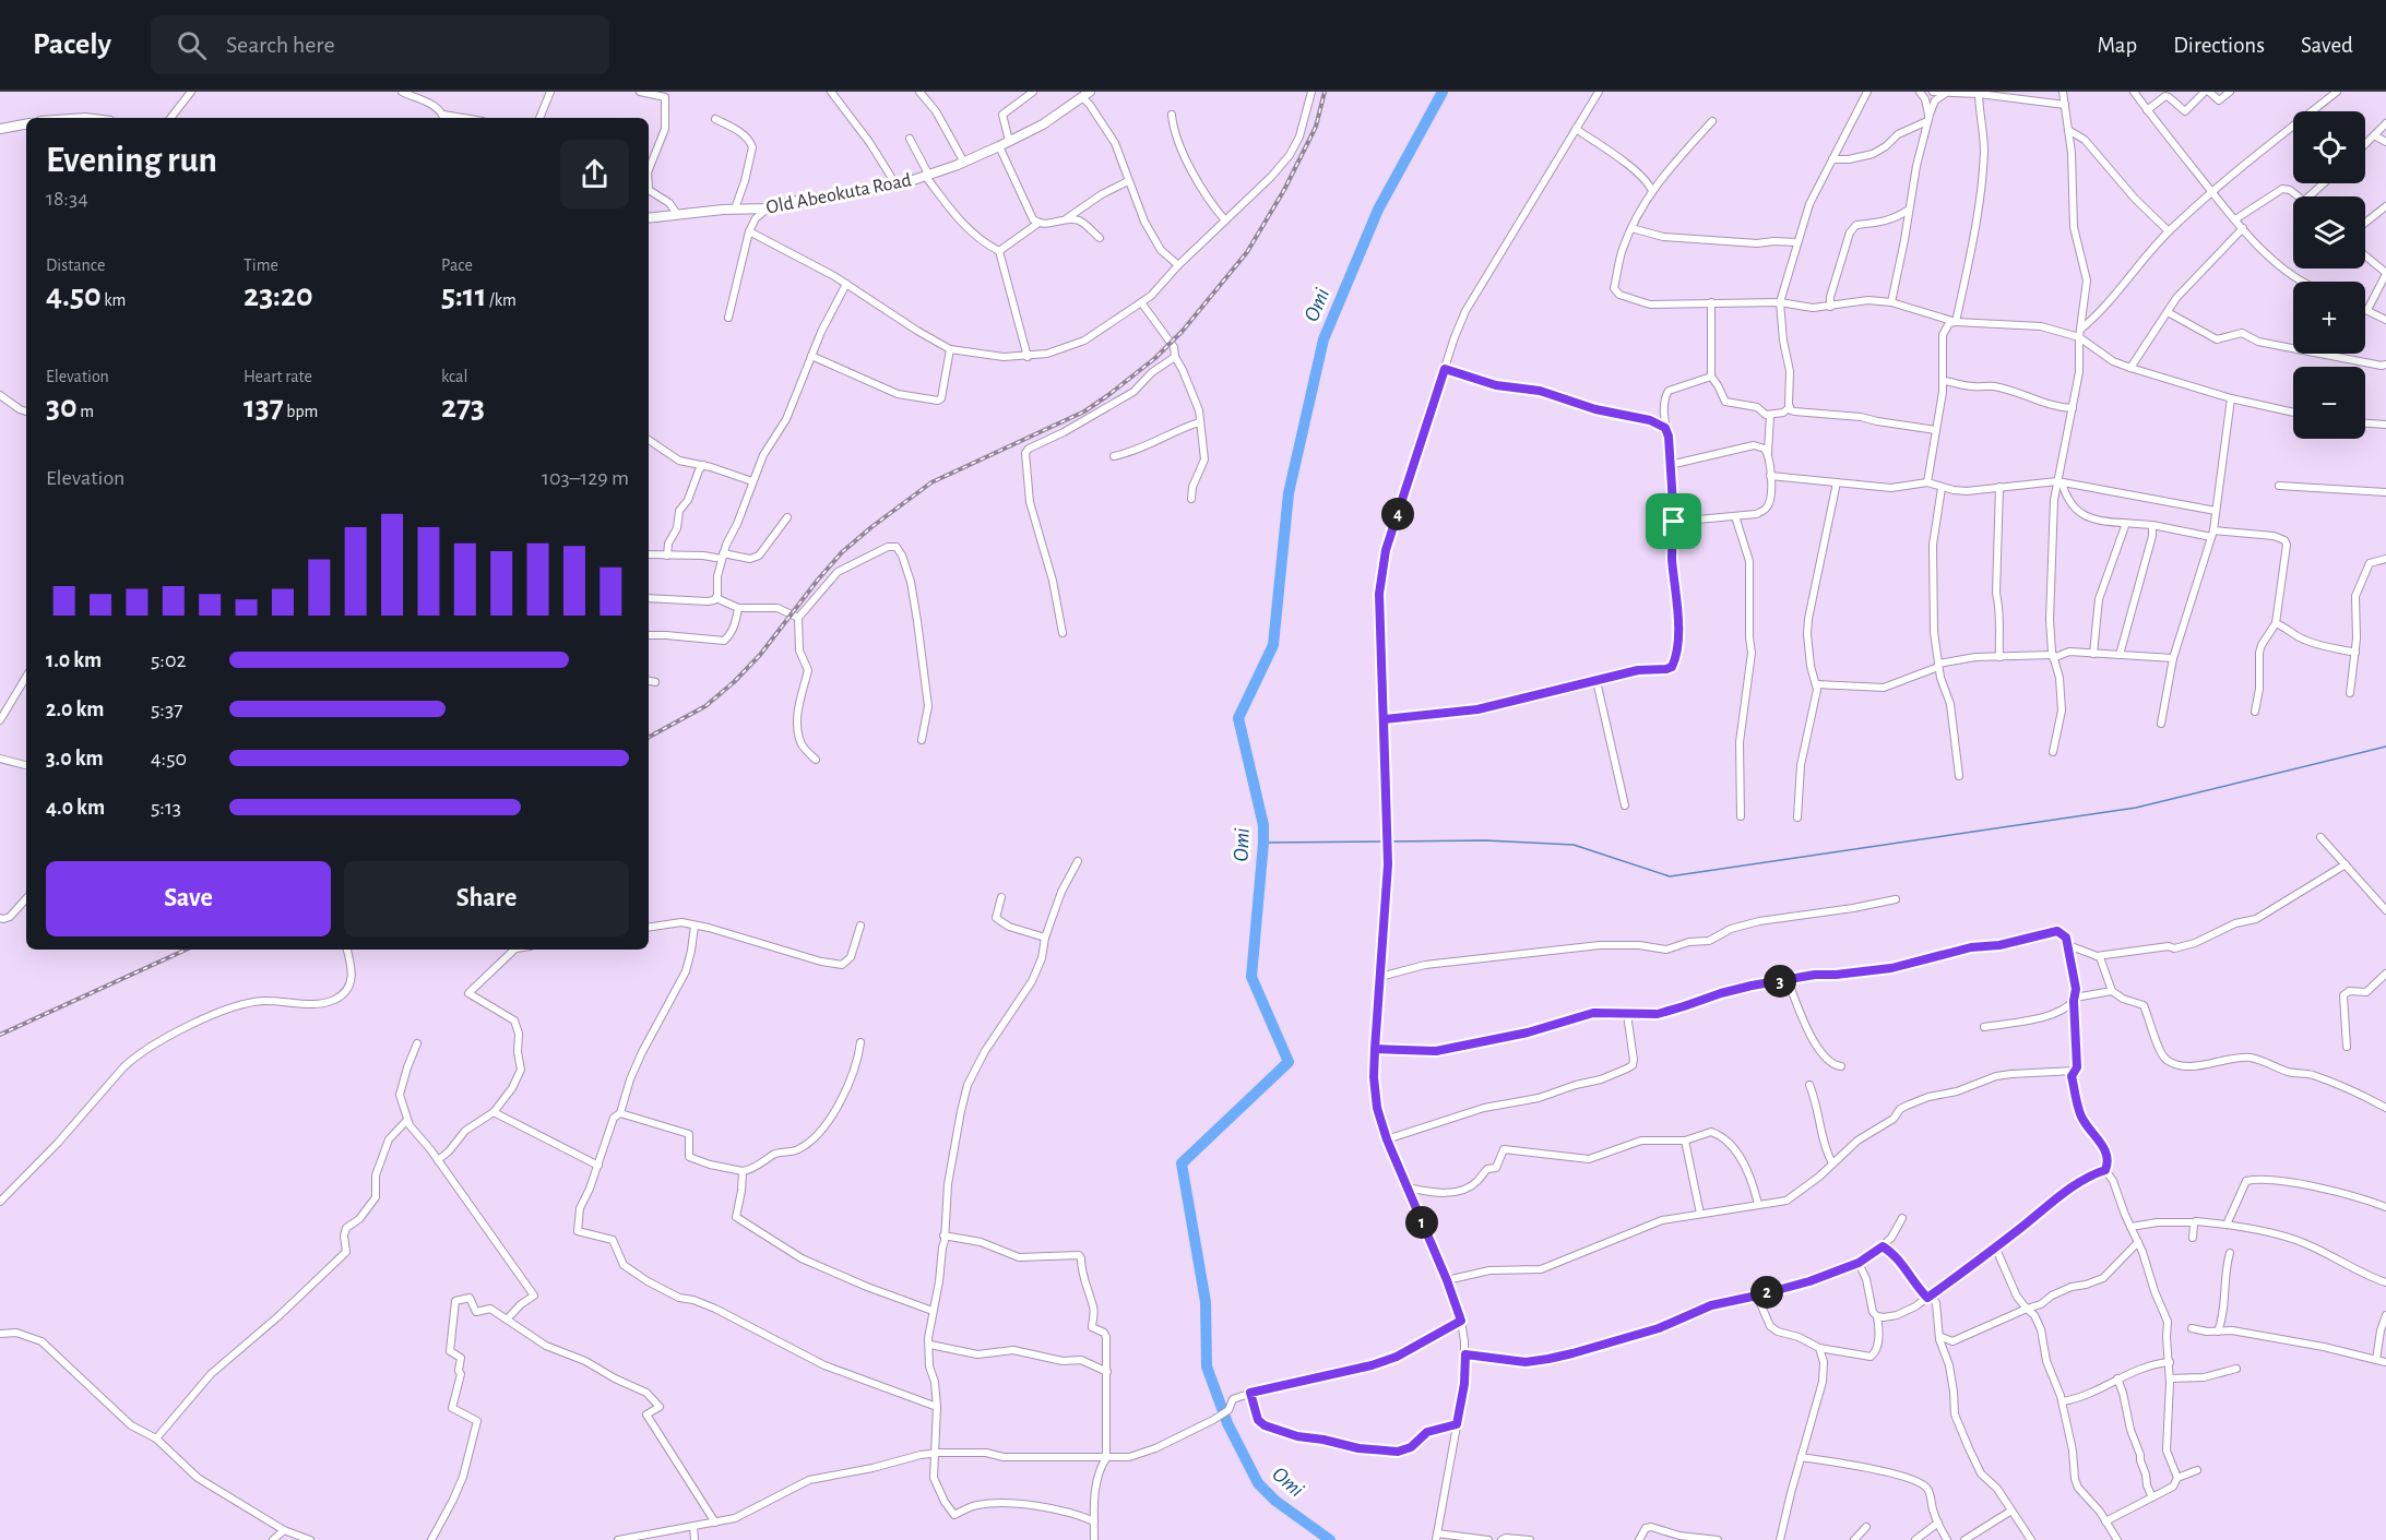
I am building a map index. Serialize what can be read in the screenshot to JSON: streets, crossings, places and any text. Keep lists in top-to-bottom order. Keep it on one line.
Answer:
{"streets":{"highway":["Old Abeokuta Road"]},"water":["Omi"],"page":{"header":"Pacely","search":"Search here","nav":["Map","Directions","Saved"],"map_buttons":["+","−"],"heading":["Evening run","18:34"],"stats":[["Distance","4.50 km"],["Time","23:20"],["Pace","5:11 /km"],["Elevation","30 m"],["Heart rate","137 bpm"],["kcal","273"]],"chart":["Elevation","103–129 m"],"pins":["4","3","1","2"],"list":[{"name":"1.0 km","note":"5:02"},{"name":"2.0 km","note":"5:37"},{"name":"3.0 km","note":"4:50"},{"name":"4.0 km","note":"5:13"}],"buttons":["Save","Share"]}}
